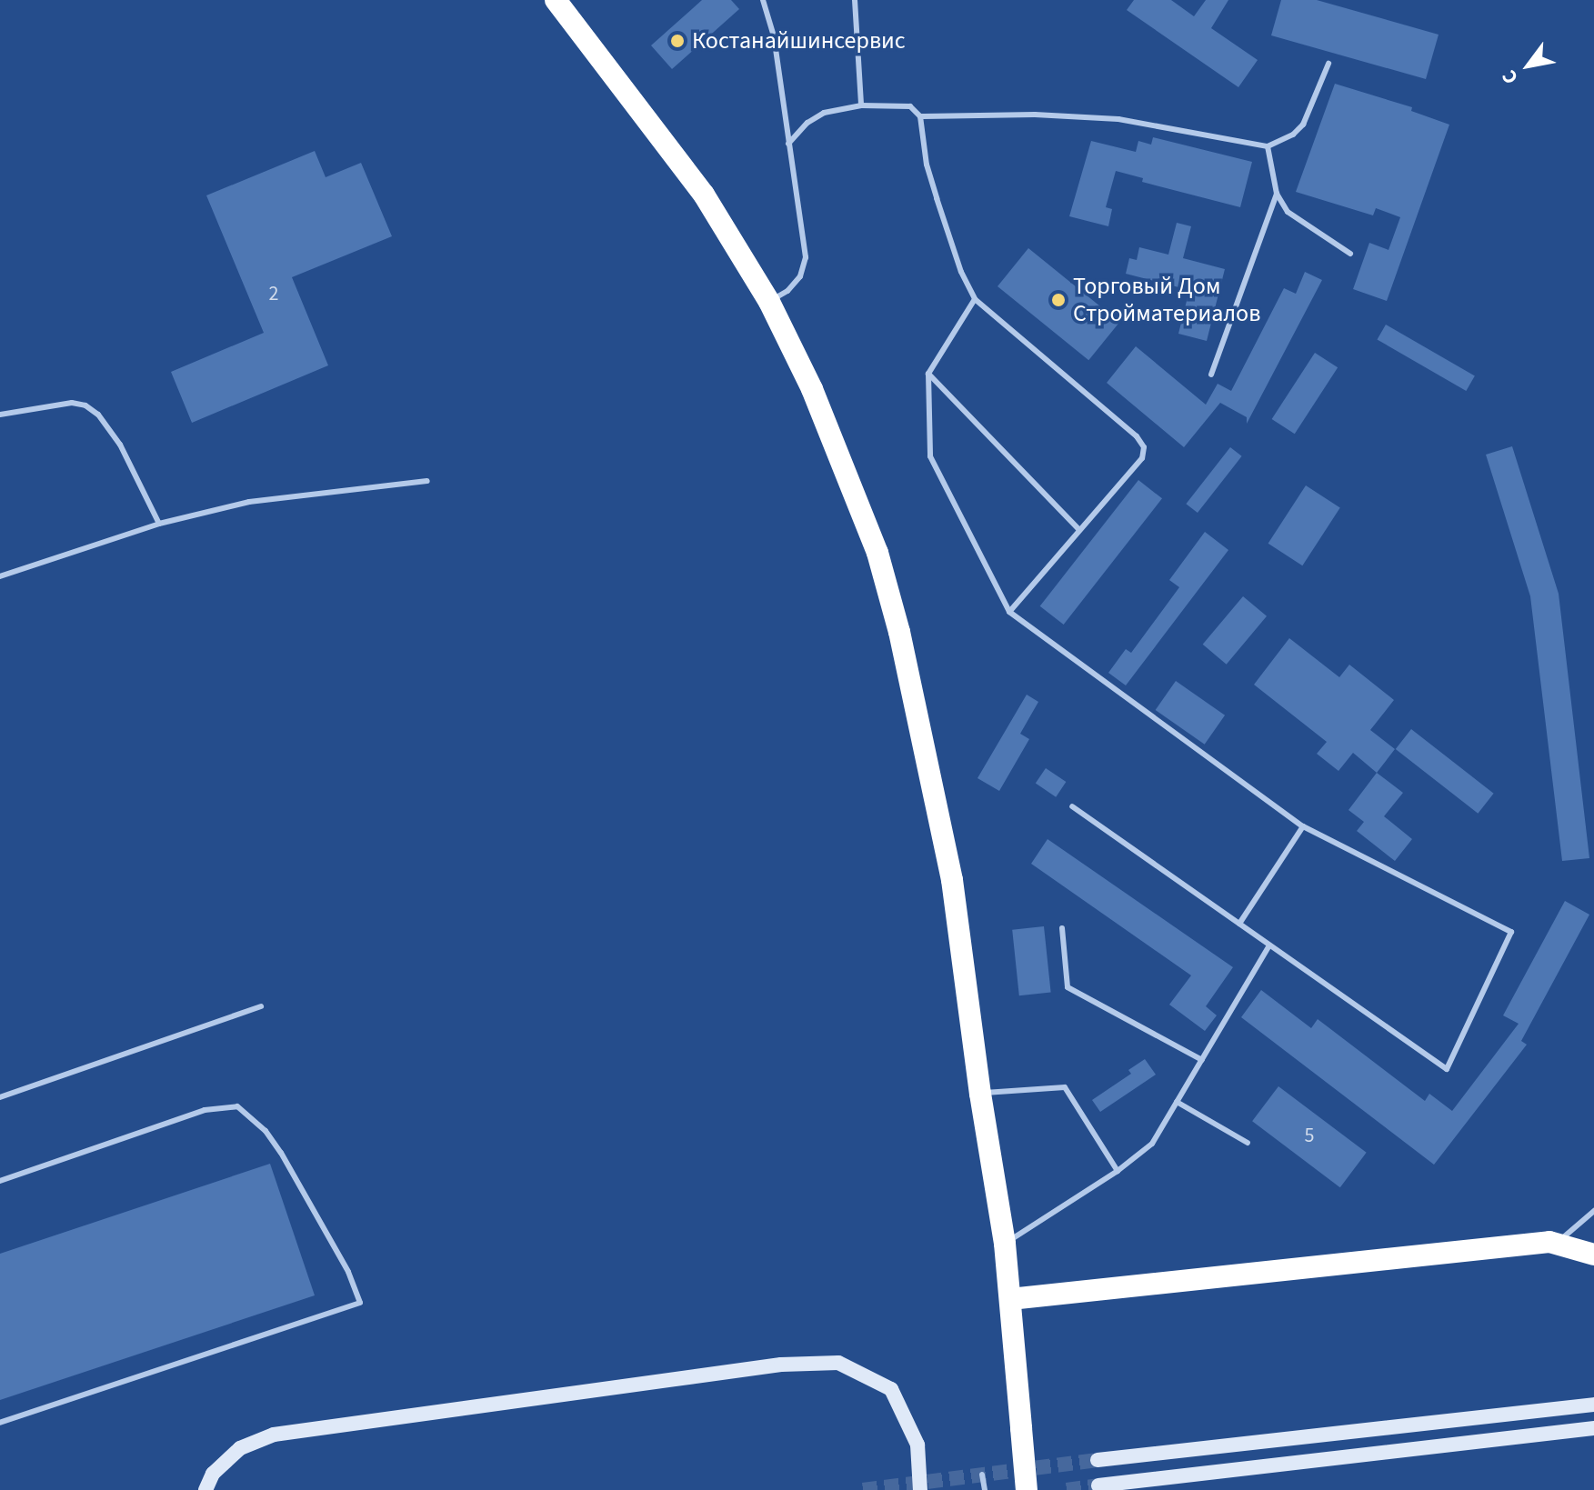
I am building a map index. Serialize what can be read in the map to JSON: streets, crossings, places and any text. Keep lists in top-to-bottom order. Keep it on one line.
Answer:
{"places":["Костанайшинсервис","Торговый Дом Стройматериалов"],"house_numbers":["2","5"],"north":"bottom left"}
